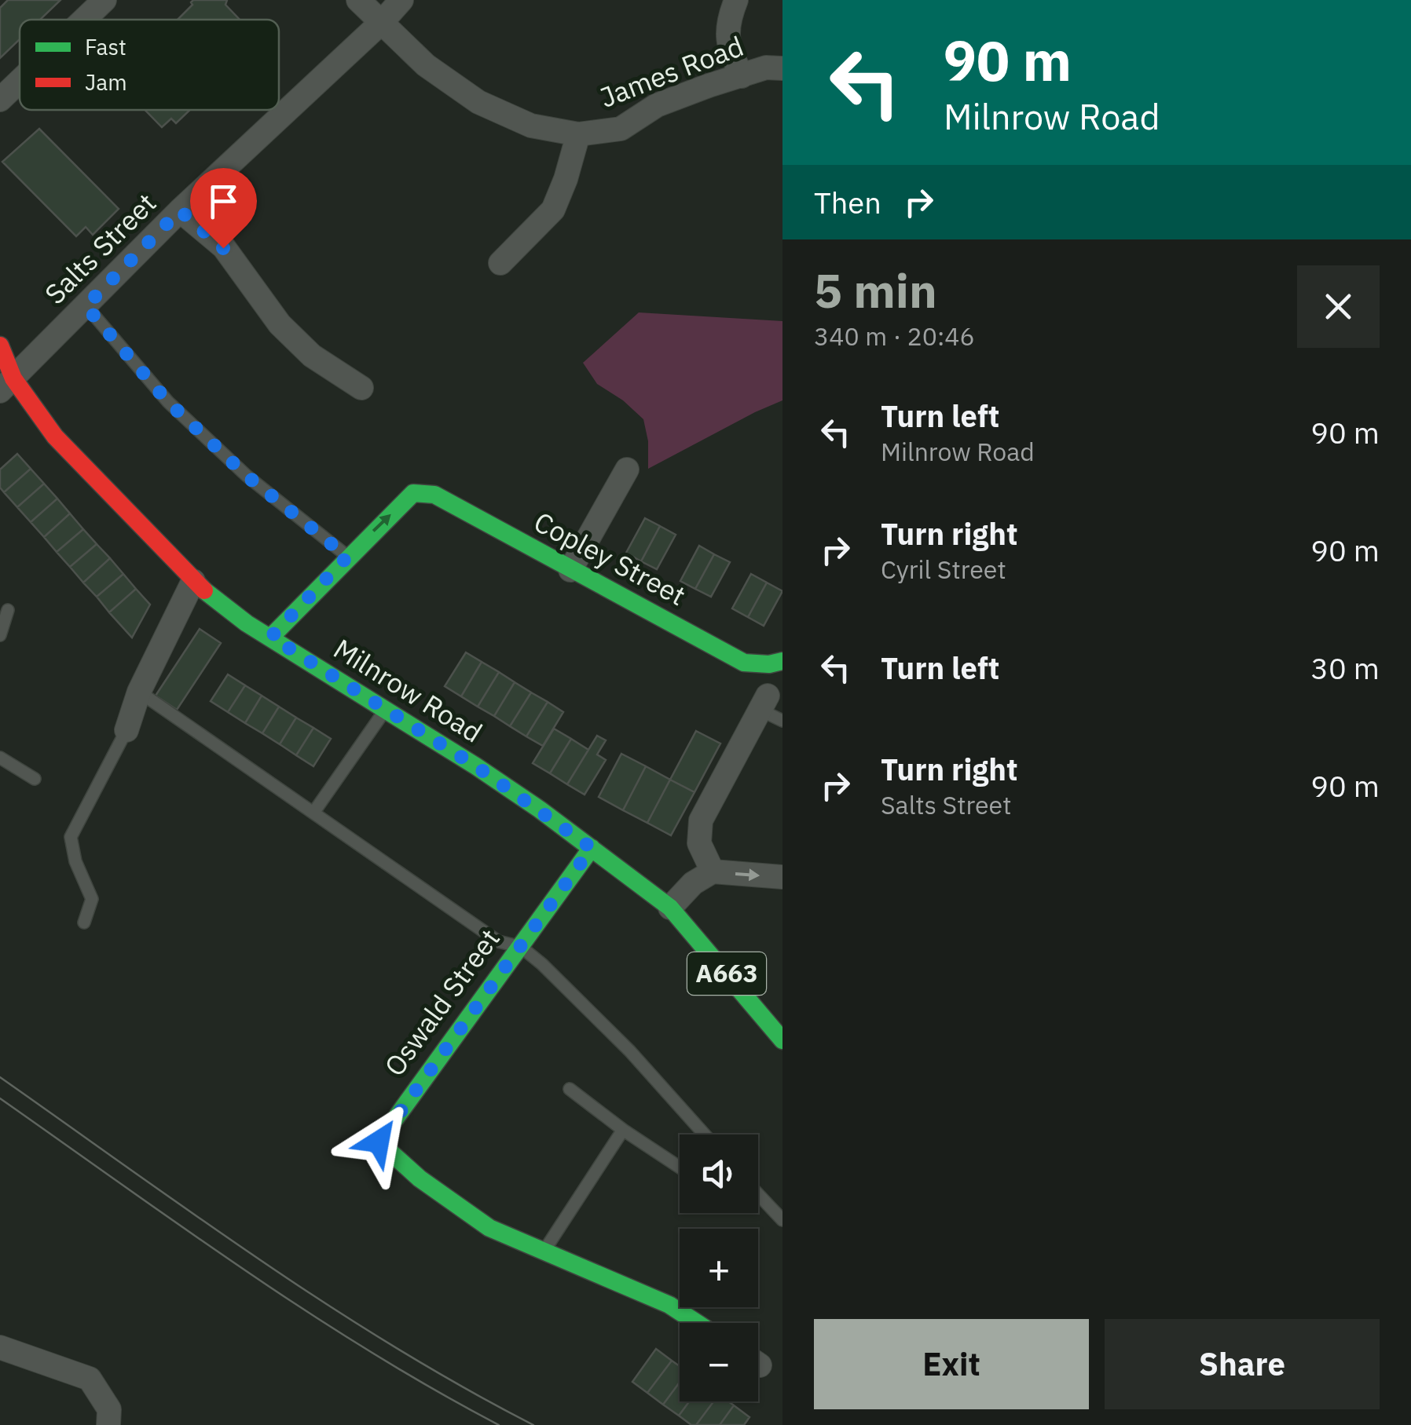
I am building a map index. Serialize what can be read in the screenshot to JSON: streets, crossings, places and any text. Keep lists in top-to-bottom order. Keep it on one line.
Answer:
{"streets":{"street":["James Road","Salts Street","Copley Street","Milnrow Road","A663","Oswald Street"]},"crossings":[["James Road","Salts Street"],["Salts Street","Milnrow Road"],["Salts Street","A663"],["Milnrow Road","A663"],["Milnrow Road","Oswald Street"]],"one_way":["Copley Street"],"legend":["Fast","Jam"],"page":{"turn":["90 m","Milnrow Road"],"then":"Then","heading":["5 min","340 m · 20:46"],"list":[{"name":"Turn left","note":"Milnrow Road","value":"90 m"},{"name":"Turn right","note":"Cyril Street","value":"90 m"},{"name":"Turn left","value":"30 m"},{"name":"Turn right","note":"Salts Street","value":"90 m"}],"map_buttons":["+","−"],"buttons":["Exit","Share"]}}
